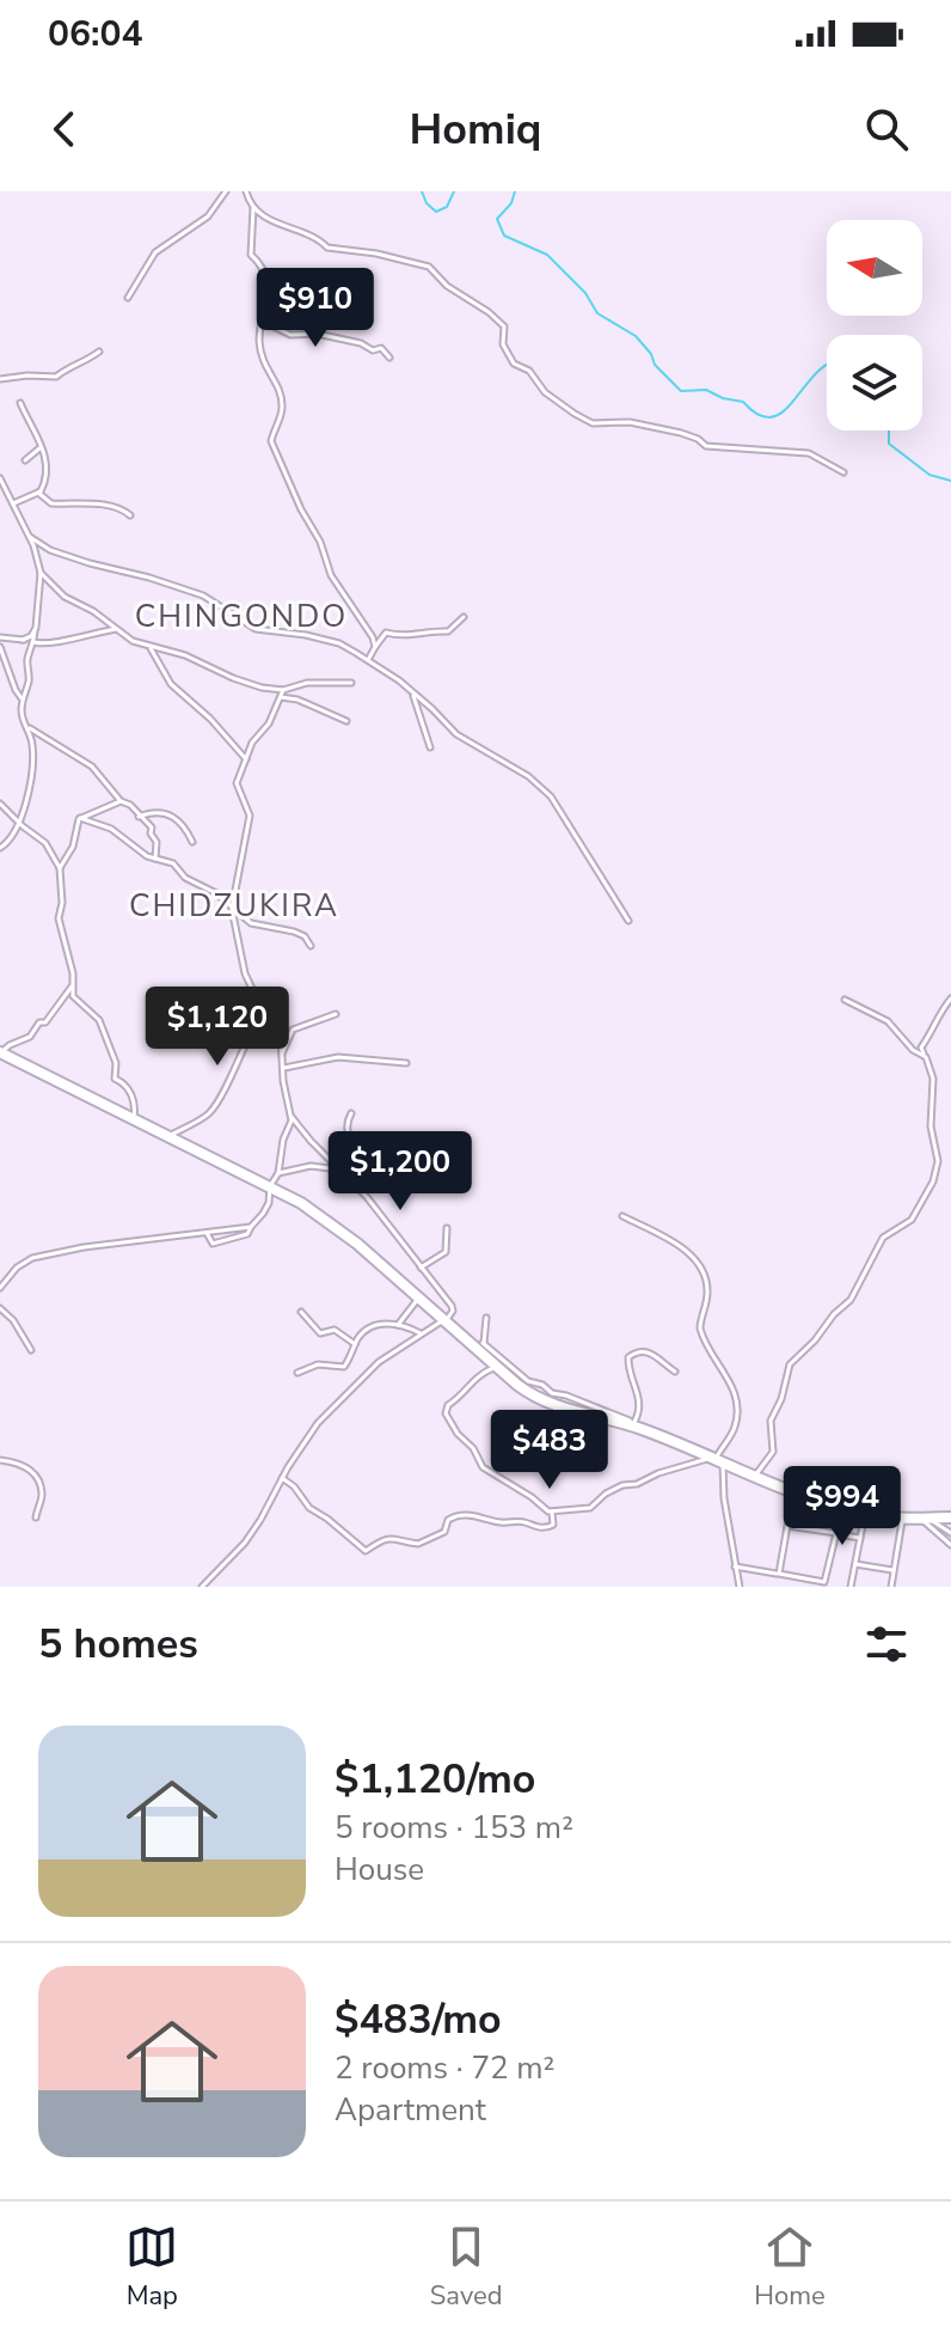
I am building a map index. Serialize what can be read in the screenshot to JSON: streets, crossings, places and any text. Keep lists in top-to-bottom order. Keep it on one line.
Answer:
{"districts":["CHINGONDO","CHIDZUKIRA"],"north":"left","page":{"status":"06:04","header":"Homiq","price":["$910","$1,120","$1,200","$483","$994"],"heading":"5 homes","list":[{"name":"$1,120/mo","note":"5 rooms · 153 m² · House"},{"name":"$483/mo","note":"2 rooms · 72 m² · Apartment"}],"tabs":["Map","Saved","Home"]}}
